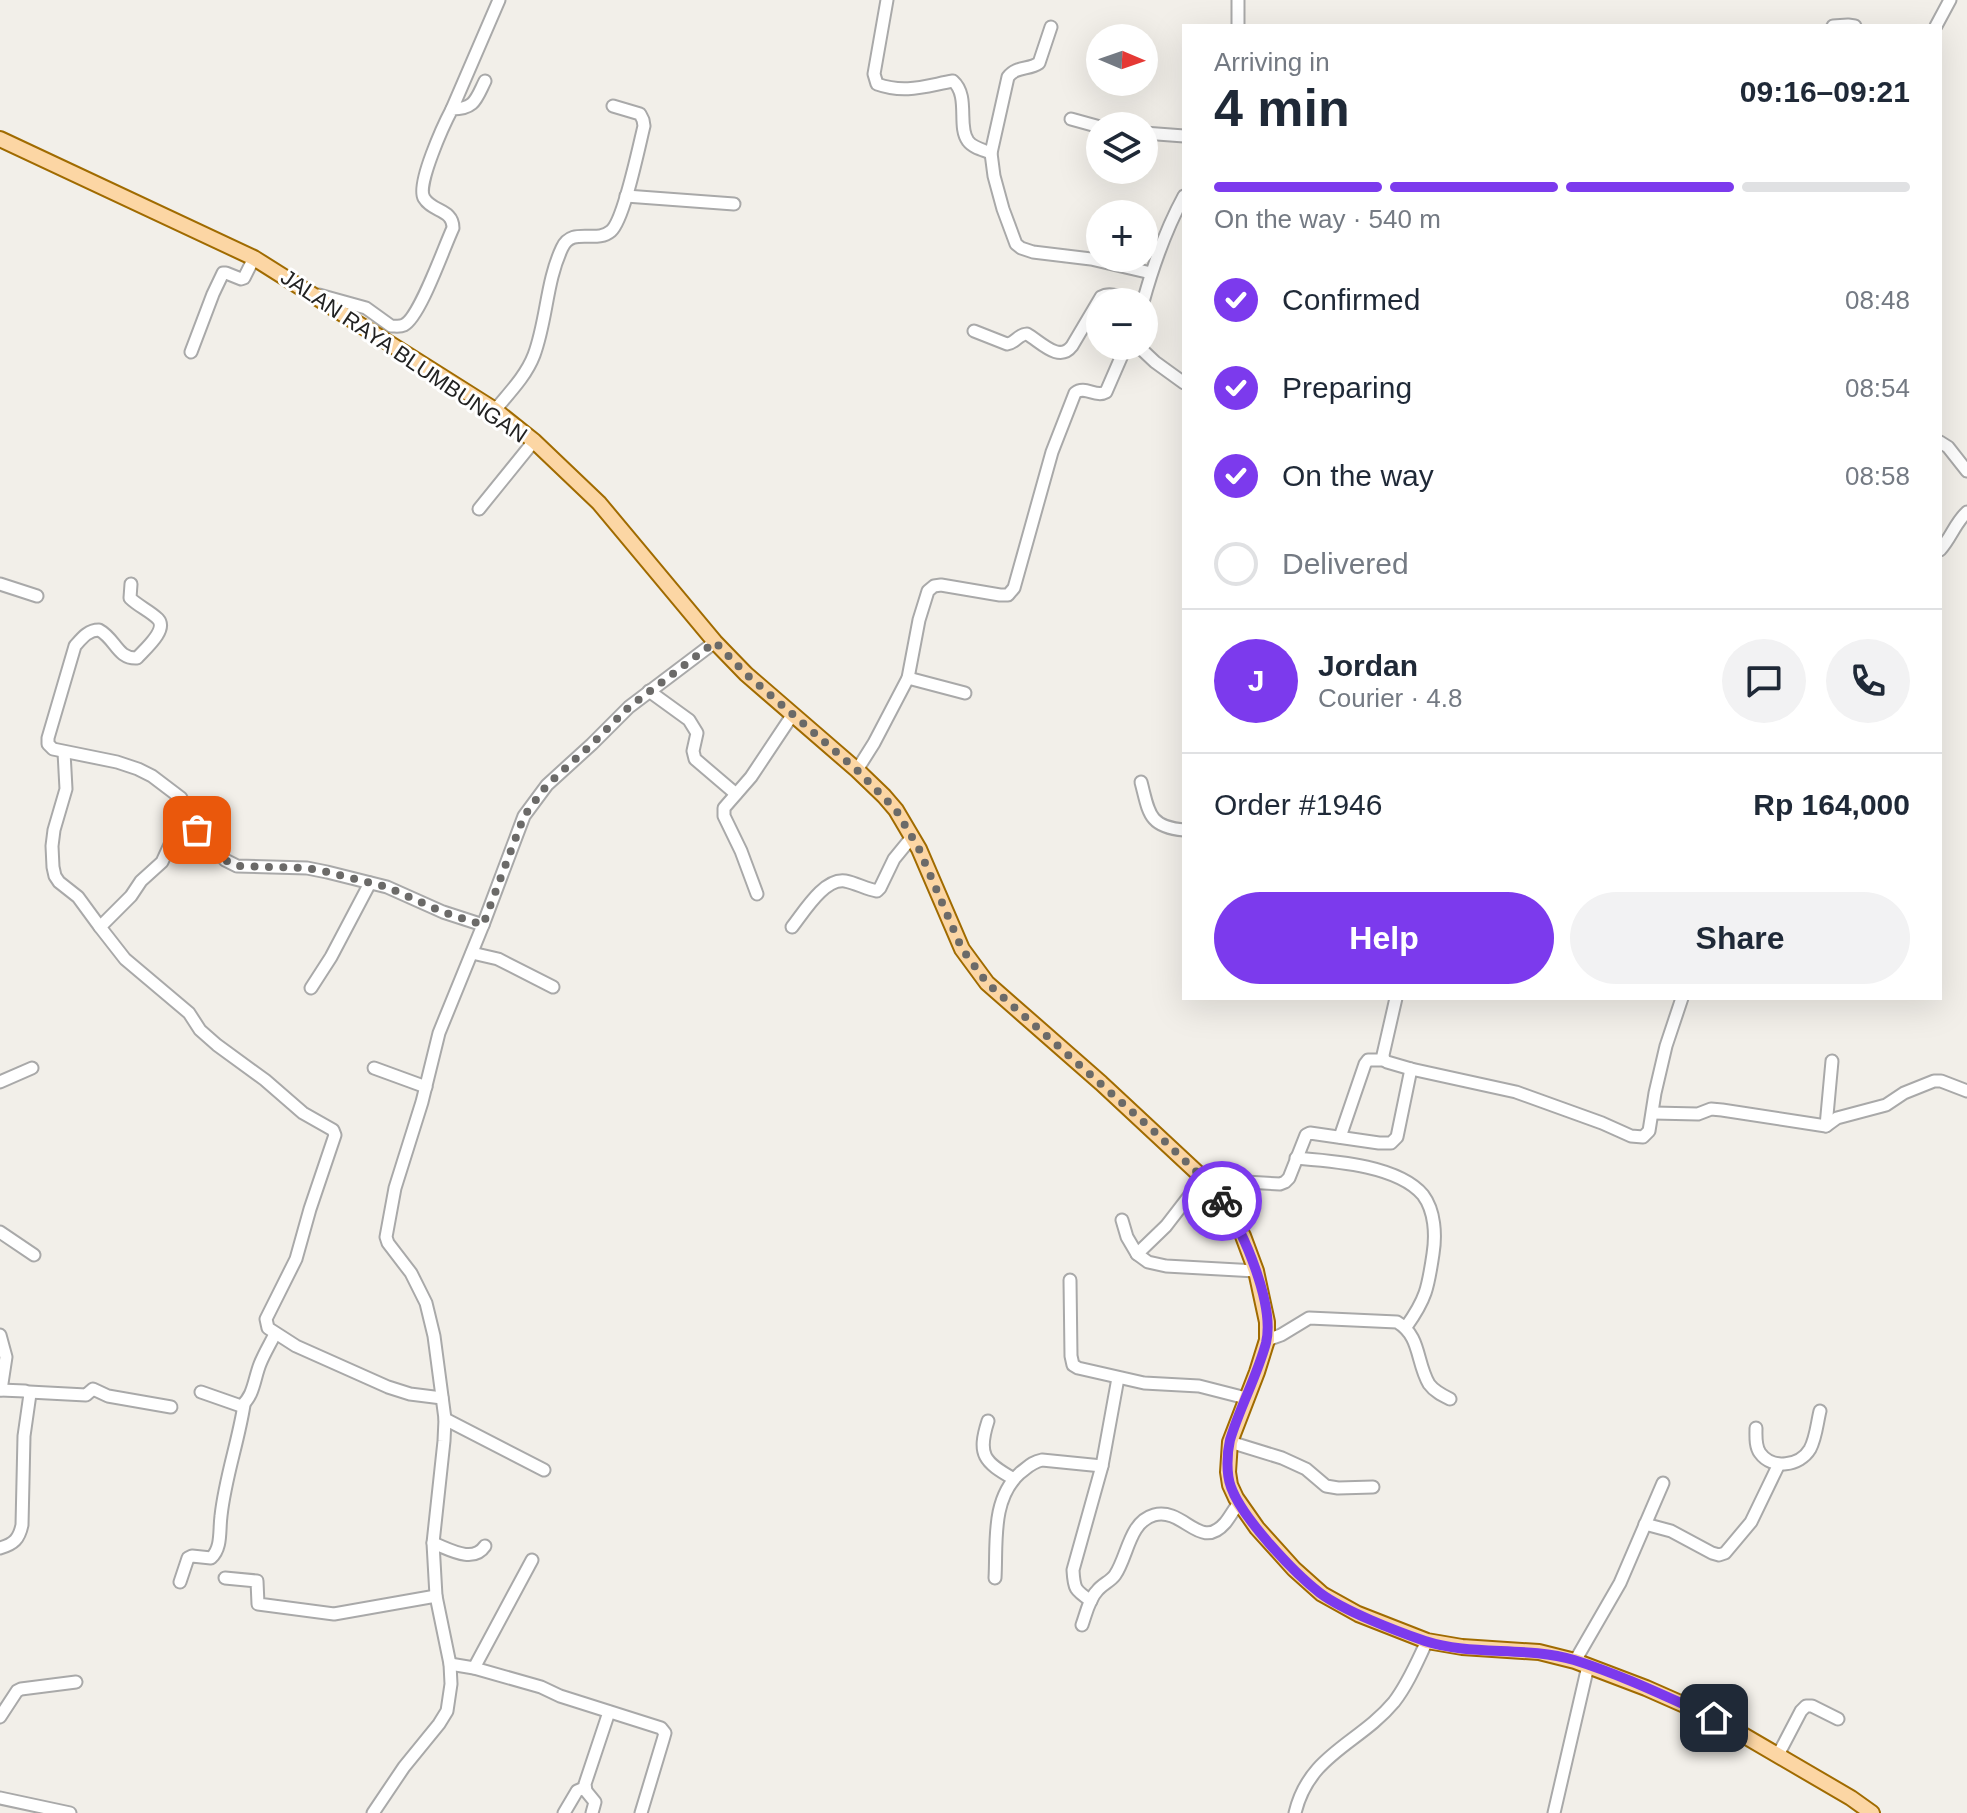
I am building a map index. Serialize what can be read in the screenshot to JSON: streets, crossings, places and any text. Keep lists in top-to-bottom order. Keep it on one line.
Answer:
{"streets":{"main road":["JALAN RAYA BLUMBUNGAN"]},"north":"right","page":{"map_buttons":["+","−"],"heading":["4 min","Arriving in","09:16–09:21"],"panel":["Jordan","Courier · 4.8","Order #1946","Rp 164,000"],"bar":"On the way · 540 m","list":[["Confirmed","08:48"],["Preparing","08:54"],["On the way","08:58"],"Delivered"],"round":"J","buttons":["Help","Share"]}}
